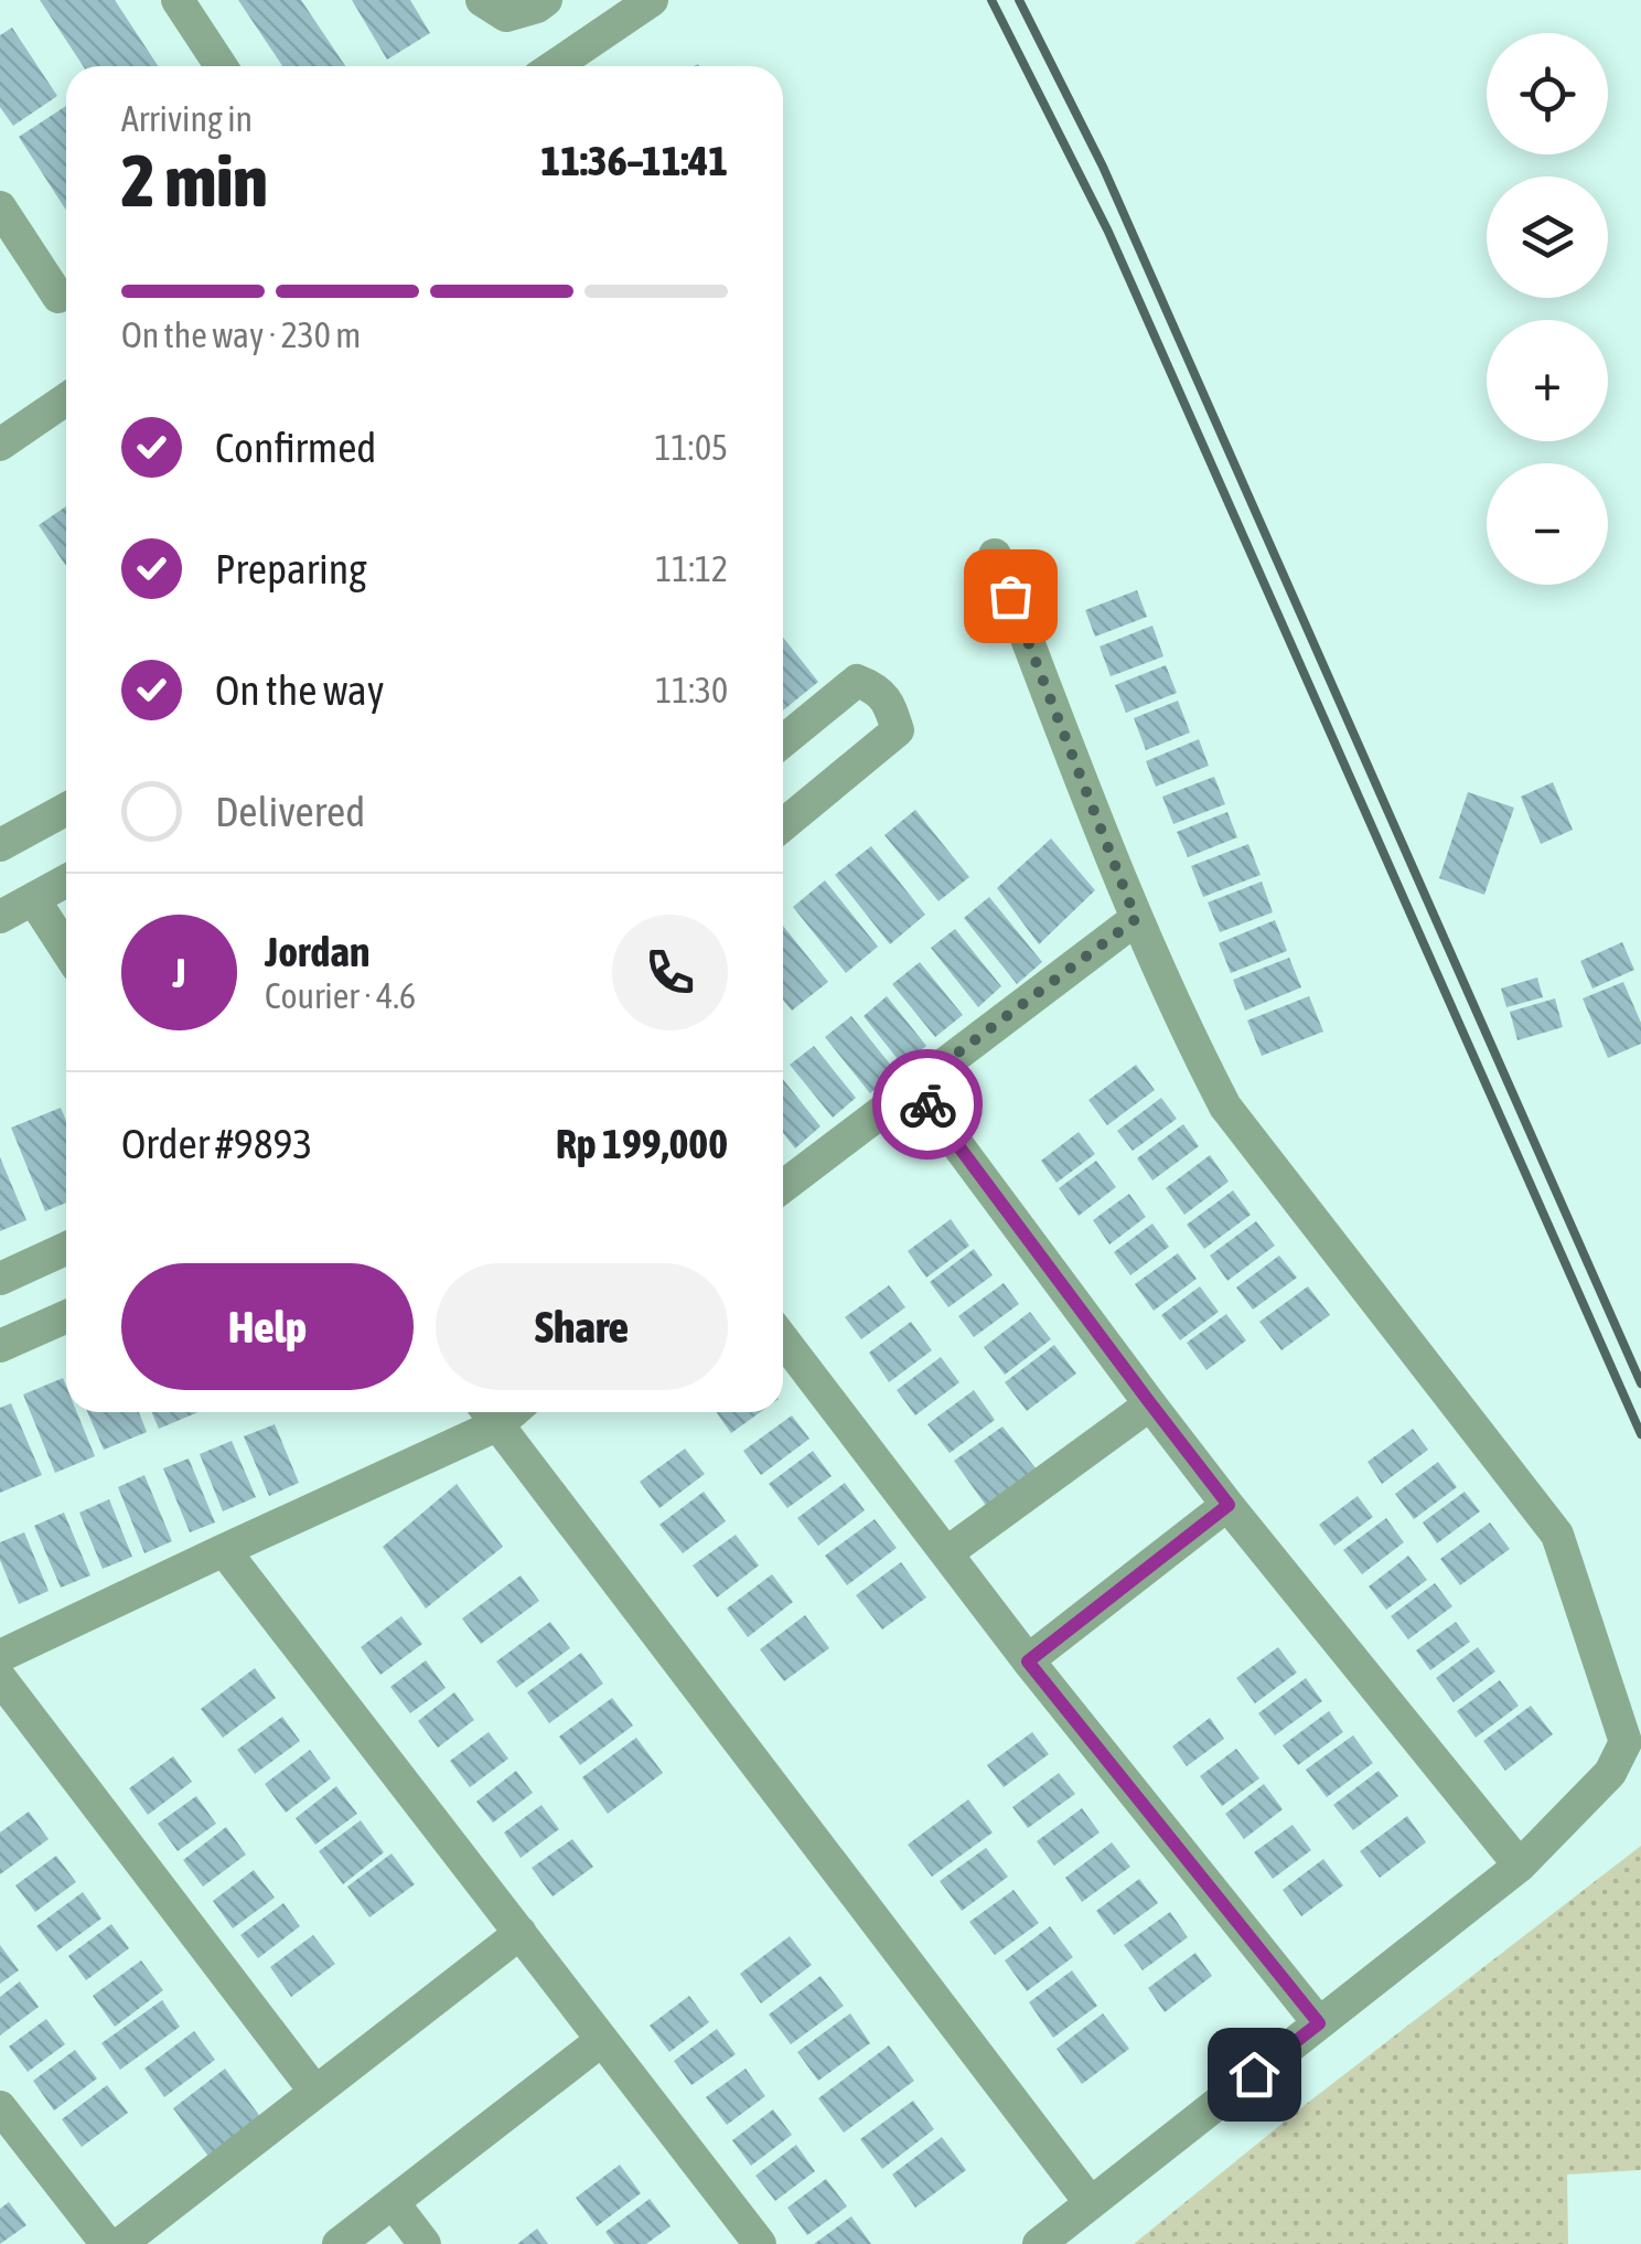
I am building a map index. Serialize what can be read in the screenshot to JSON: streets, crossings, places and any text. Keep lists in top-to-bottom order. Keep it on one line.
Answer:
{"page":{"map_buttons":["+","−"],"heading":["2 min","Arriving in","11:36–11:41"],"panel":["Jordan","Courier · 4.6","Order #9893","Rp 199,000"],"bar":"On the way · 230 m","list":[["Confirmed","11:05"],["Preparing","11:12"],["On the way","11:30"],"Delivered"],"round":"J","buttons":["Help","Share"]}}
